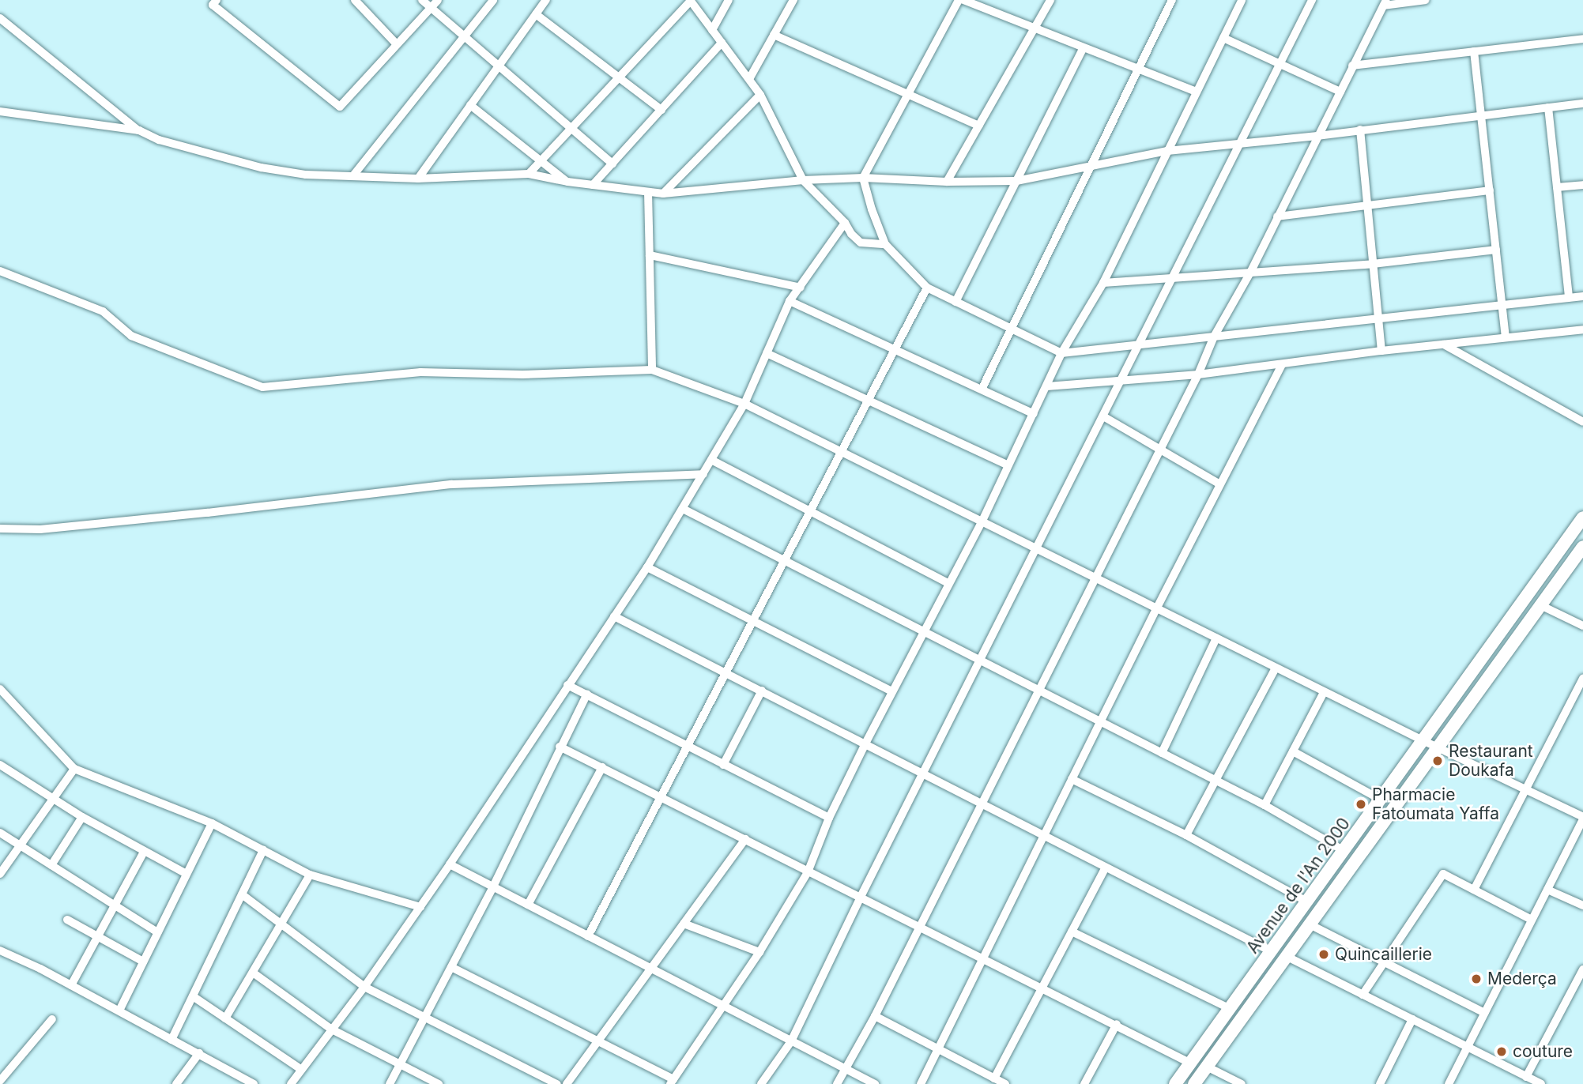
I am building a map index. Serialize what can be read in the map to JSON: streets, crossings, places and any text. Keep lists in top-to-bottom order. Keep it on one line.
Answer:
{"streets":{"main road":["Avenue de l'An 2000"]},"places":["Restaurant Doukafa","Pharmacie Fatoumata Yaffa","Quincaillerie","Mederça","couture"]}
